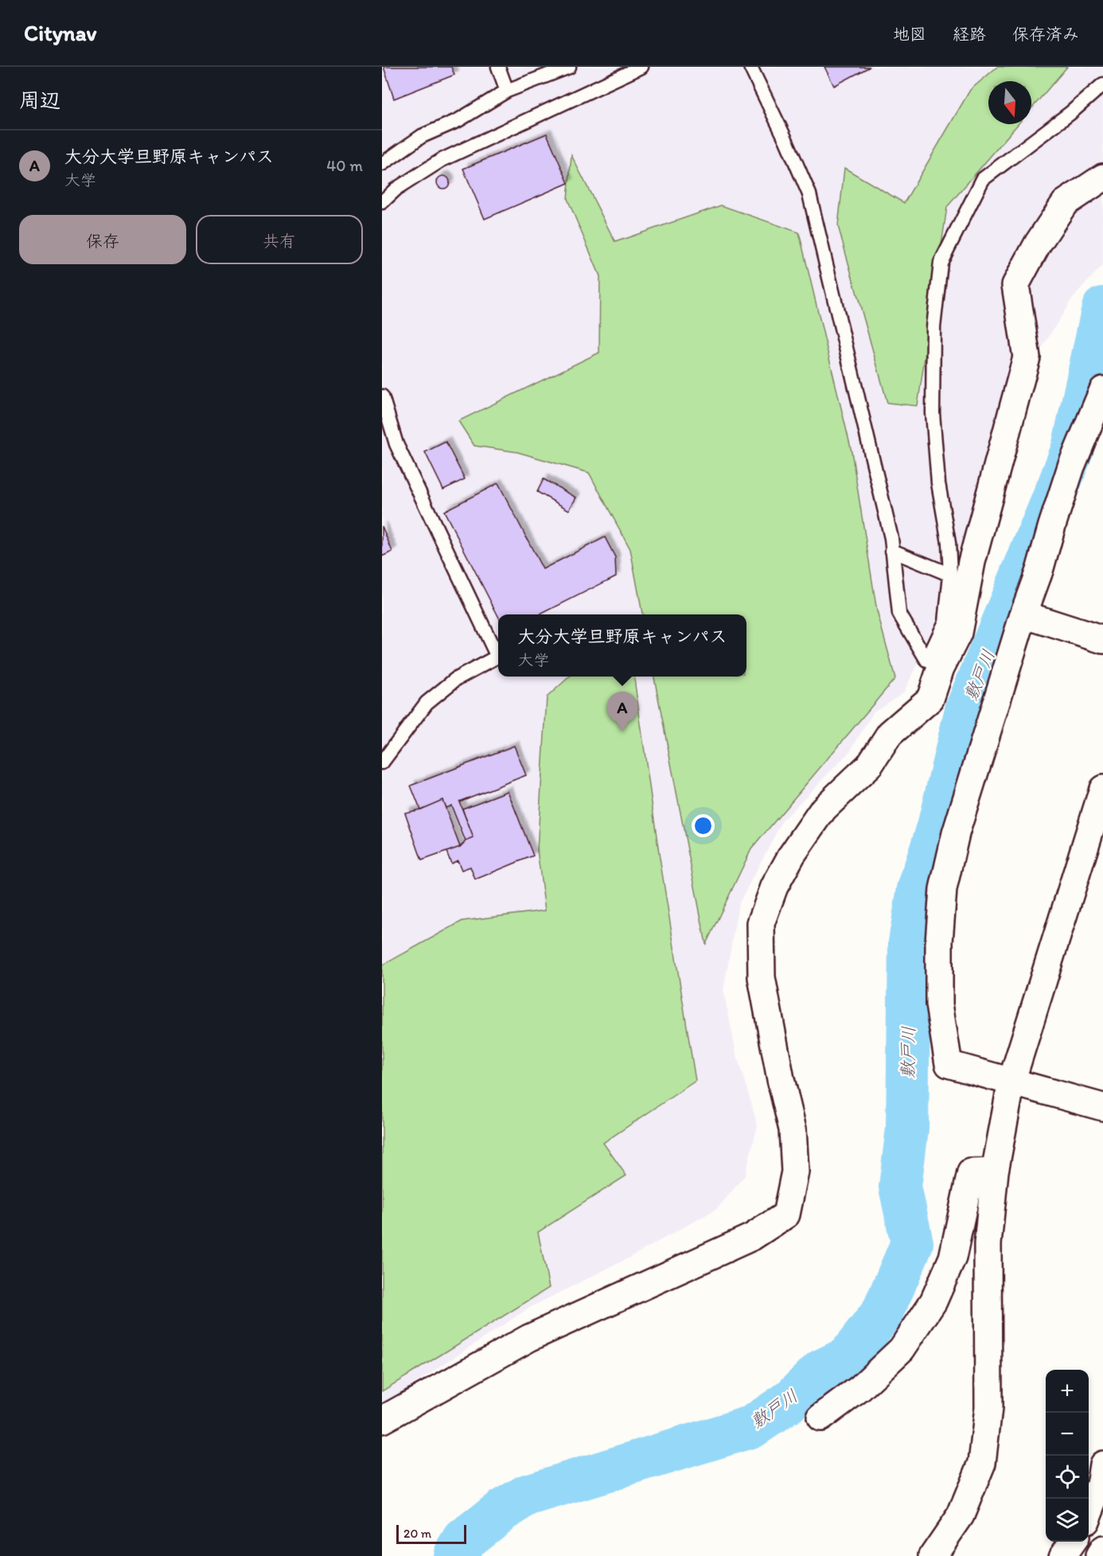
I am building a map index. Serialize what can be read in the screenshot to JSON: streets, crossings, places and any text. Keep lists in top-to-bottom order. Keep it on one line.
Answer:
{"water":["敷戸川"],"scale_bar":"20 m","north":"bottom","page":{"header":"Citynav","nav":["地図","経路","保存済み"],"heading":"周辺","list":[{"mark":"A","name":"大分大学旦野原キャンパス","note":"大学","value":"40 m"}],"buttons":["保存","共有"],"popup":["大分大学旦野原キャンパス","大学"],"pins":"A","map_buttons":["+","−"],"scale":"20 m"}}
